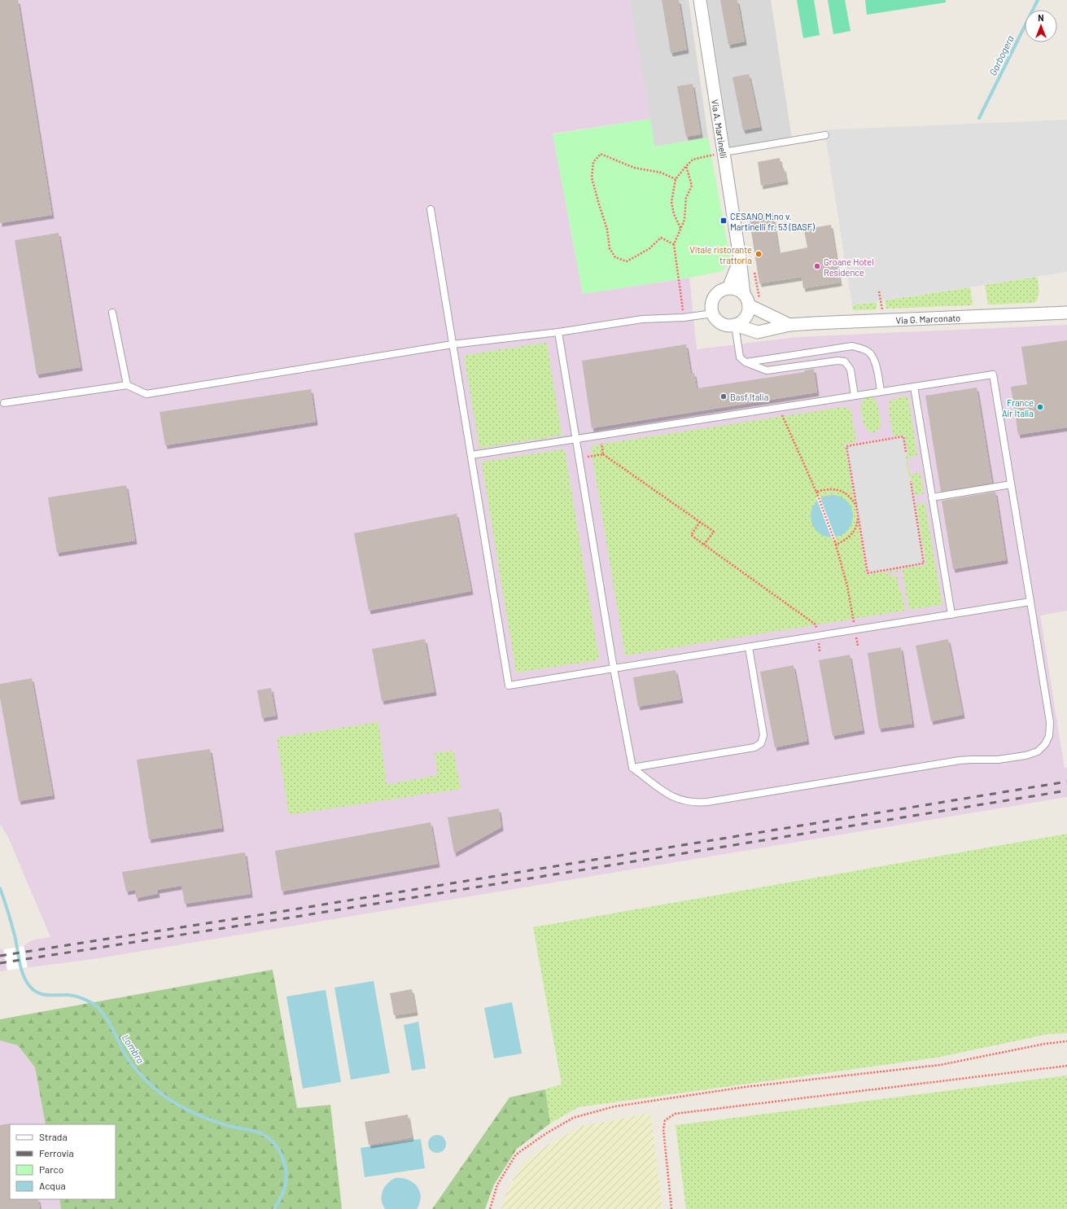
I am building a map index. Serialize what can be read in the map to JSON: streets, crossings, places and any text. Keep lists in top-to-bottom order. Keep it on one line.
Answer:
{"streets":{"street":["Via A. Martinelli","Via G. Marconato"]},"crossings":[["Via A. Martinelli","Via G. Marconato"]],"water":["Garbogera","Lombra"],"places":{"transit":["CESANO M.no v. Martinelli fr. 53 (BASF)"],"other":["Vitale ristorante trattoria","Groane Hotel Residence","Basf Italia","France Air Italia"]},"legend":["Strada","Ferrovia","Parco","Acqua"],"north":"top"}
